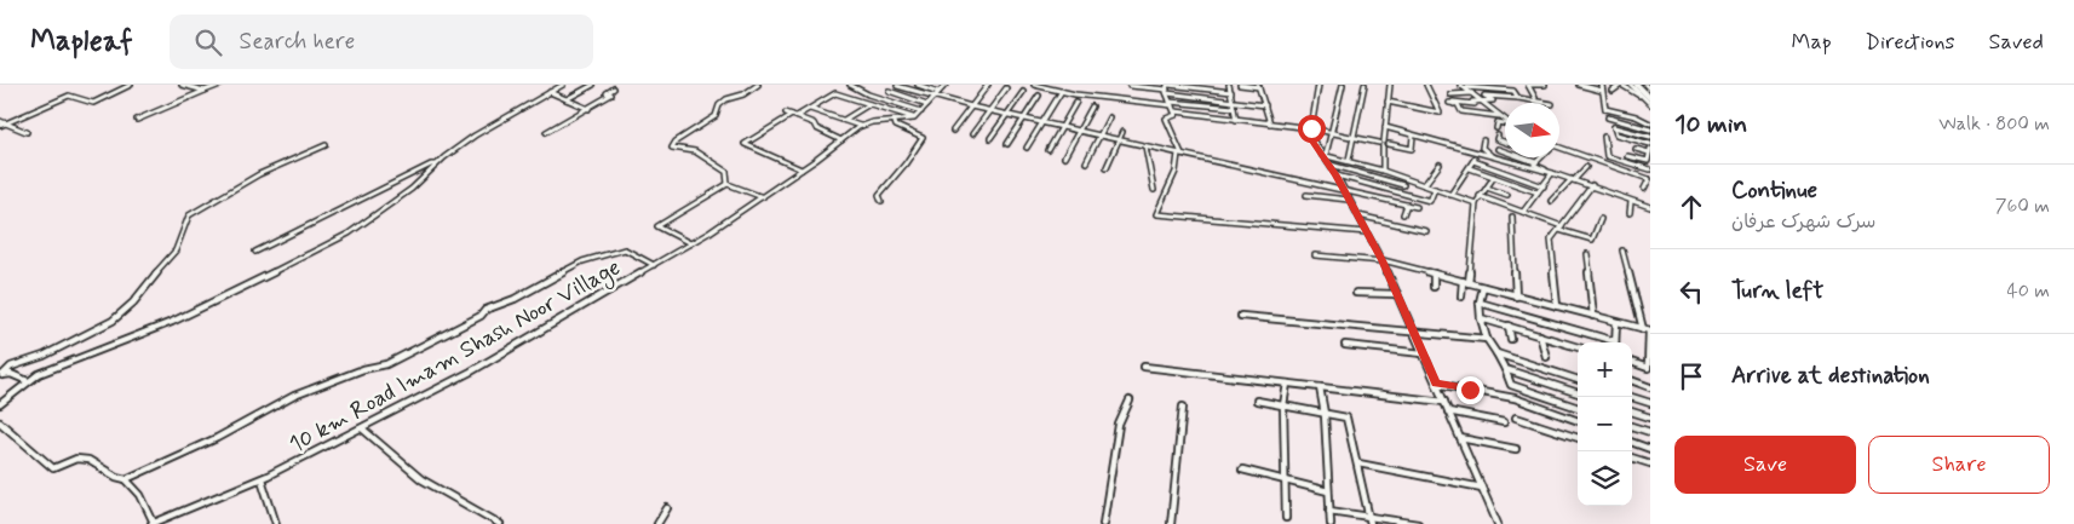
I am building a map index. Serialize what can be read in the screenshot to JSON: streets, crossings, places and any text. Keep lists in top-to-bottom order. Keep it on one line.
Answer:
{"streets":{"street":["10 km Road Imam Shash Noor Village"]},"north":"right","page":{"header":"Mapleaf","search":"Search here","nav":["Map","Directions","Saved"],"heading":["10 min","Walk · 800 m"],"list":[["Continue","سرک شهرک عرفان","760 m"],["Turn left","40 m"],"Arrive at destination"],"map_buttons":["+","−"],"buttons":["Save","Share"]}}
